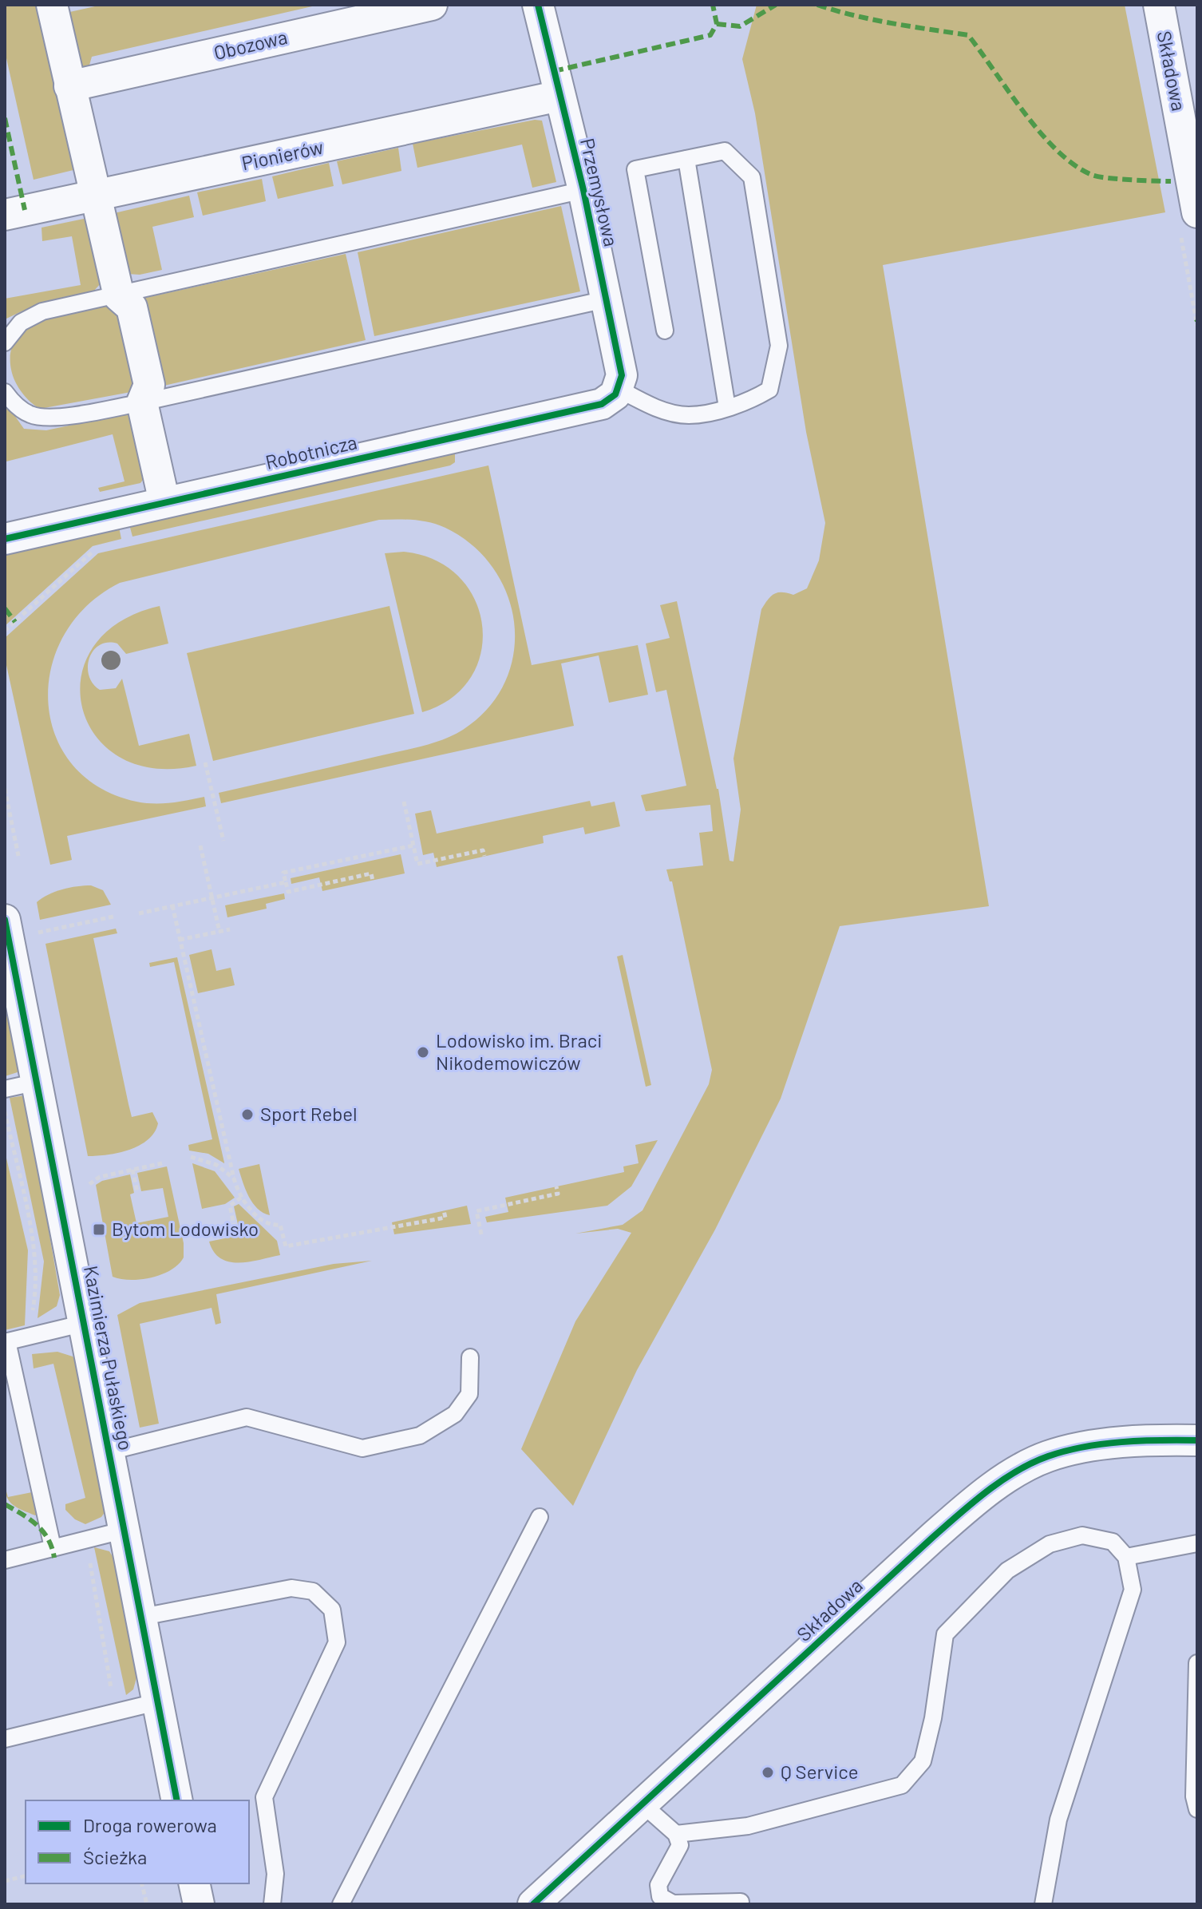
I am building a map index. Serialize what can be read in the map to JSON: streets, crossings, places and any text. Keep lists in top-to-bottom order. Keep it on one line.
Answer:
{"streets":{"street":["Obozowa","Składowa","Pionierów","Przemysłowa","Robotnicza","Kazimierza Pułaskiego"]},"crossings":[["Pionierów","Przemysłowa"],["Przemysłowa","Robotnicza"]],"places":{"other":["Lodowisko im. Braci Nikodemowiczów","Sport Rebel","Q Service"],"transit":["Bytom Lodowisko"]},"legend":["Droga rowerowa","Ścieżka"]}
